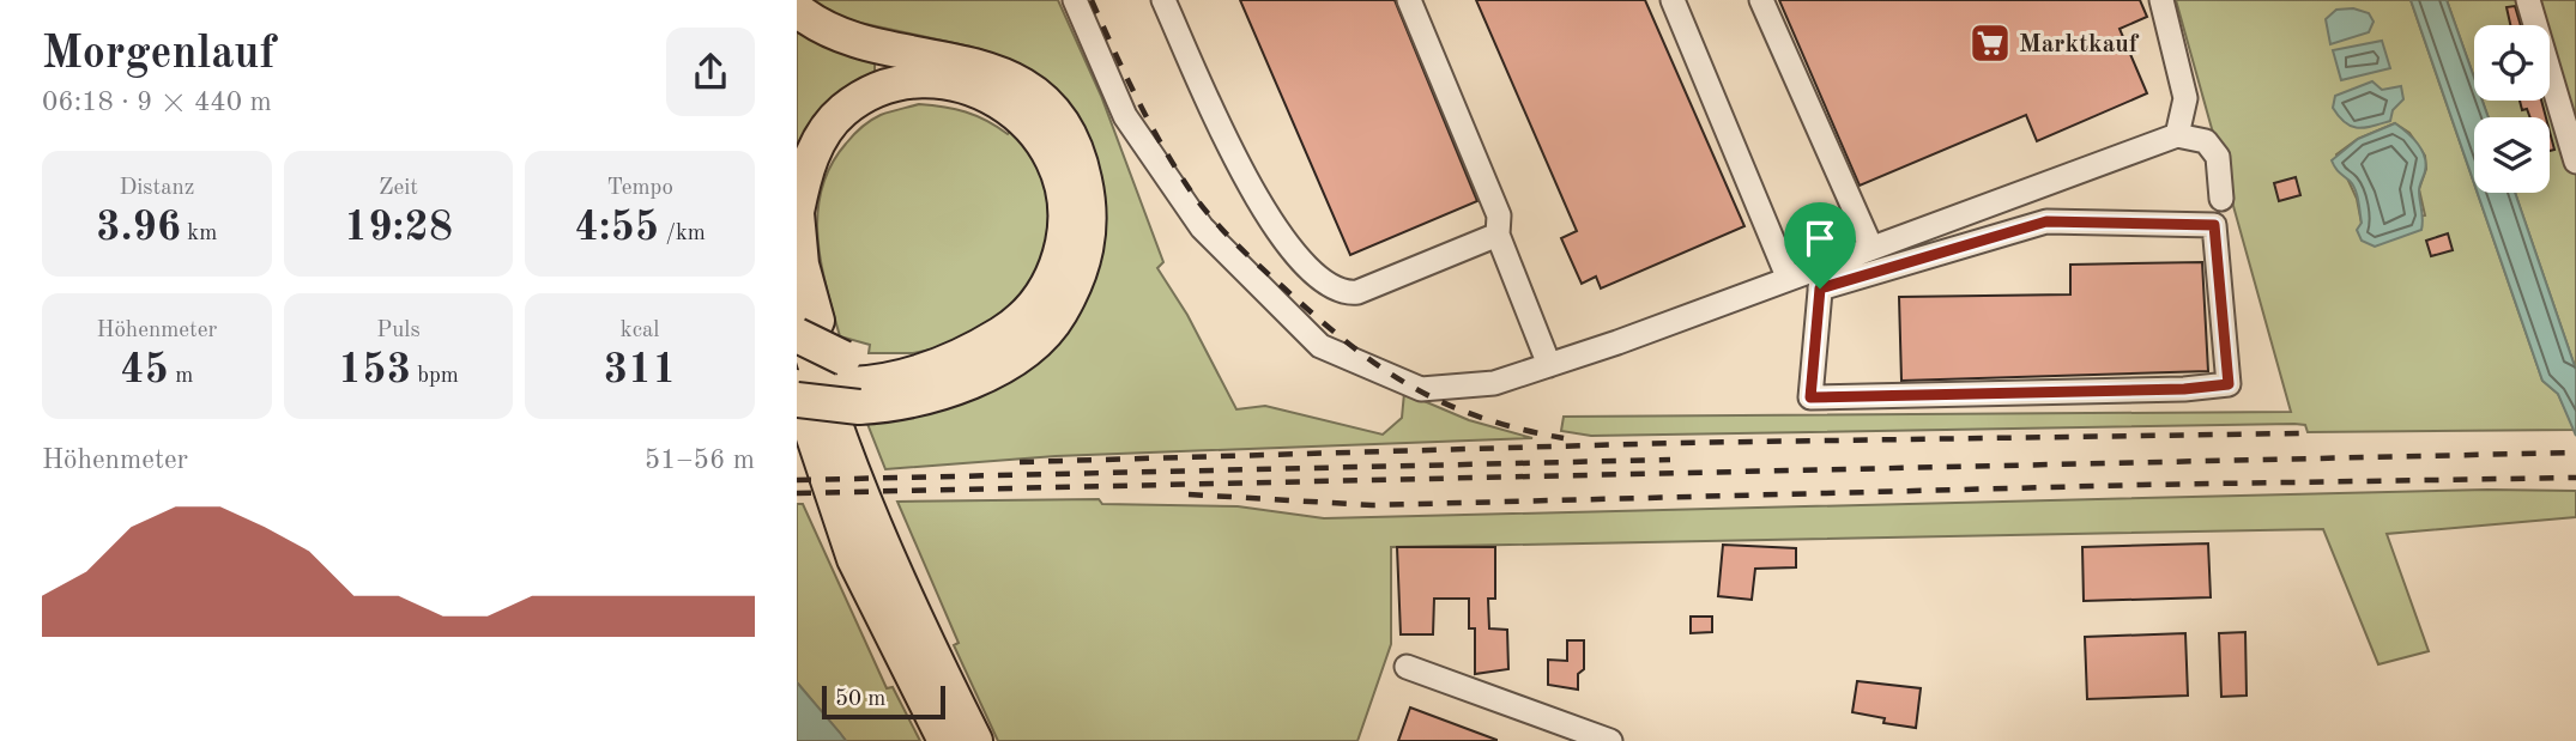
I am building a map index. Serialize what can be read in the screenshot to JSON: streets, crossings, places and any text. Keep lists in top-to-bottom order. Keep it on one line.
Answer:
{"places":{"supermarket":["Marktkauf"]},"scale_bar":"50 m","page":{"heading":["Morgenlauf","06:18 · 9 × 440 m"],"stats":[["Distanz","3.96 km"],["Zeit","19:28"],["Tempo","4:55 /km"],["Höhenmeter","45 m"],["Puls","153 bpm"],["kcal","311"]],"chart":["Höhenmeter","51–56 m"],"scale":"50 m"}}
